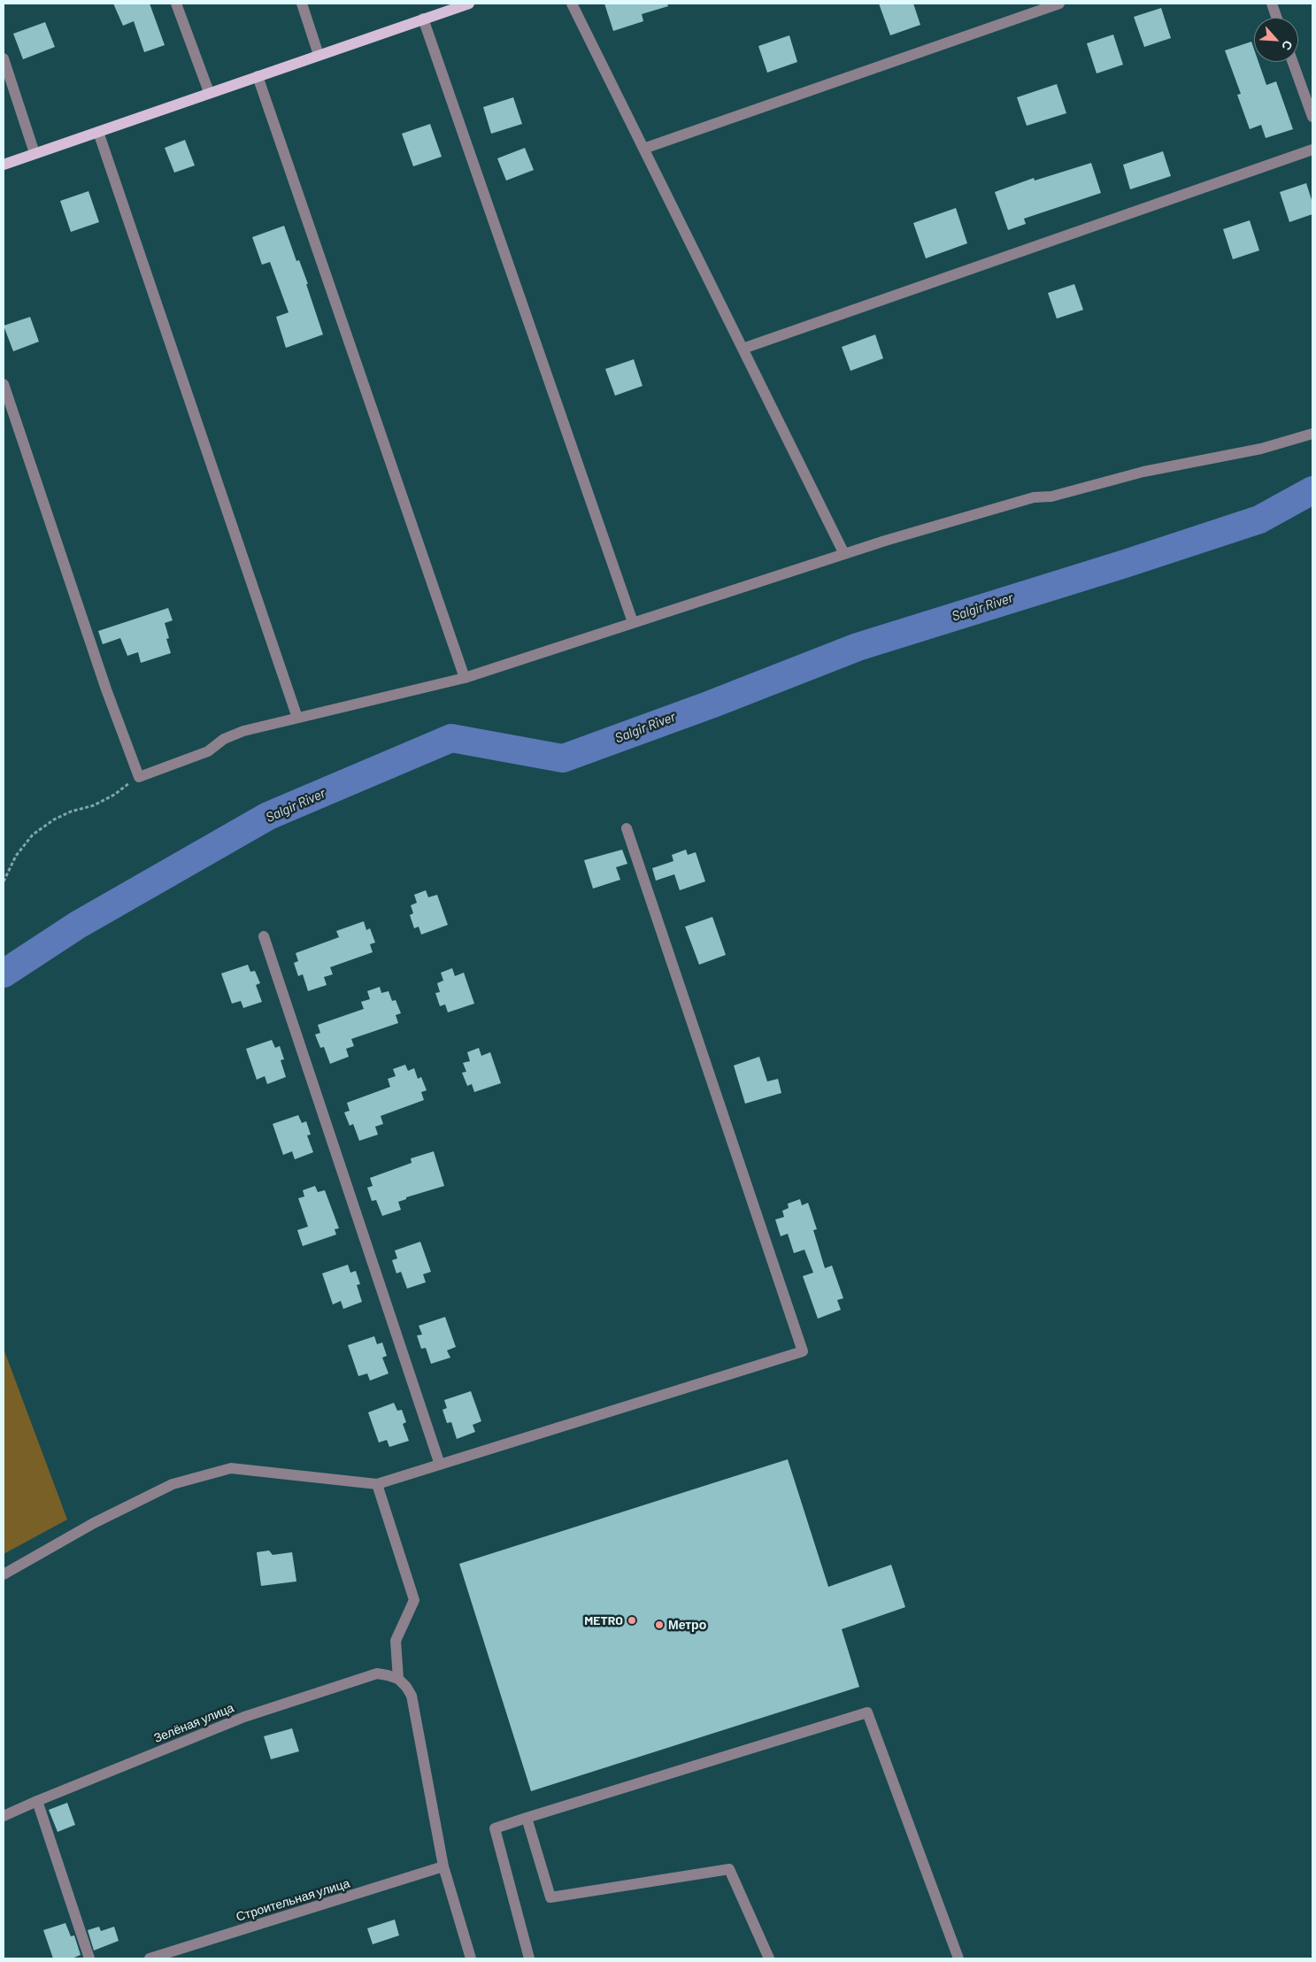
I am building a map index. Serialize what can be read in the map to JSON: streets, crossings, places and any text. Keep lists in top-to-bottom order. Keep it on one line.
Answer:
{"streets":{"street":["Зелёная улица","Строительная улица"]},"water":["Salgir River"],"places":["METRO","Метро"],"north":"bottom right"}
